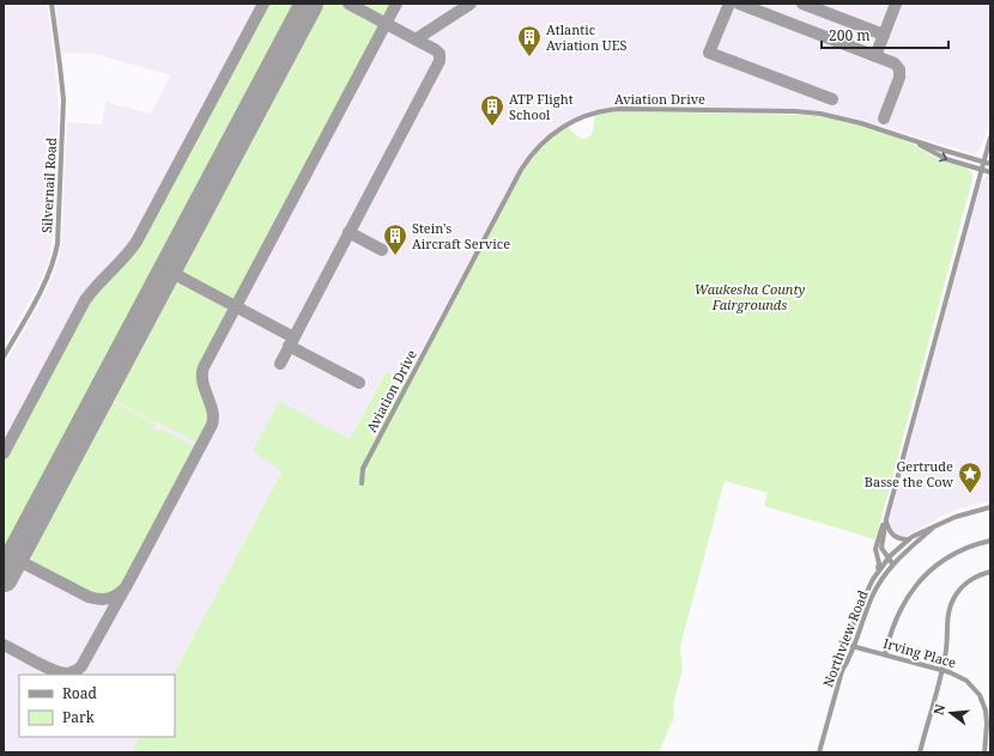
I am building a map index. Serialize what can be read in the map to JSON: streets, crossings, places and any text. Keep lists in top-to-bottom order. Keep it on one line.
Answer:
{"streets":{"street":["Aviation Drive","Silvernail Road","Northview Road","Irving Place"]},"crossings":[["Northview Road","Irving Place"]],"parks":["Waukesha County Fairgrounds"],"places":{"building":["Atlantic Aviation UES","ATP Flight School","Stein's Aircraft Service"],"place":["Gertrude Basse the Cow"]},"legend":["Road","Park"],"scale_bar":"200 m","north":"left"}
